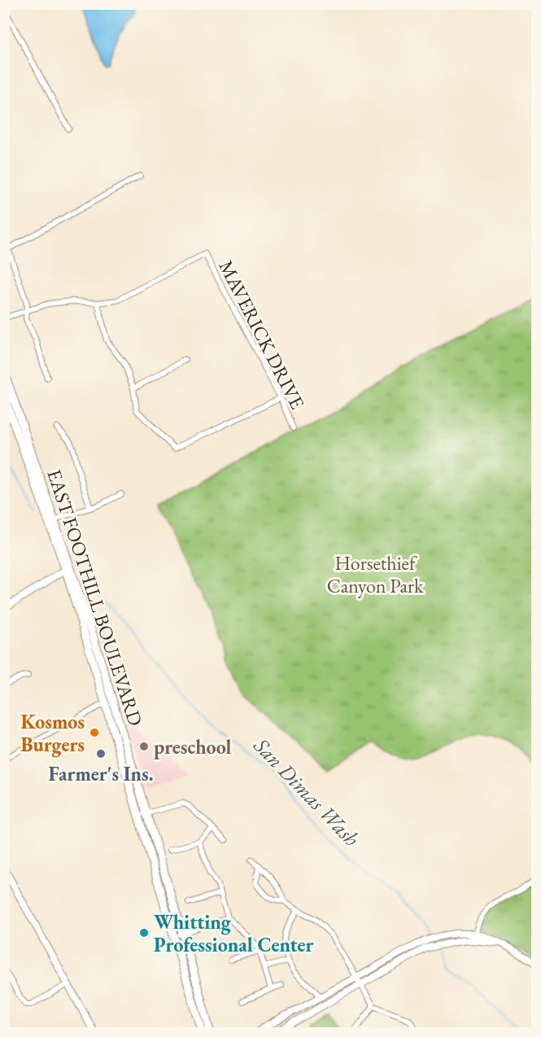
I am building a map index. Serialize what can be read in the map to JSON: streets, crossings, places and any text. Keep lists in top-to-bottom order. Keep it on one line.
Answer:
{"streets":{"main road":["EAST FOOTHILL BOULEVARD"],"street":["MAVERICK DRIVE"]},"water":["San Dimas Wash"],"parks":["Horsethief Canyon Park"],"places":["Kosmos Burgers","preschool","Farmer's Ins.","Whitting Professional Center"]}
